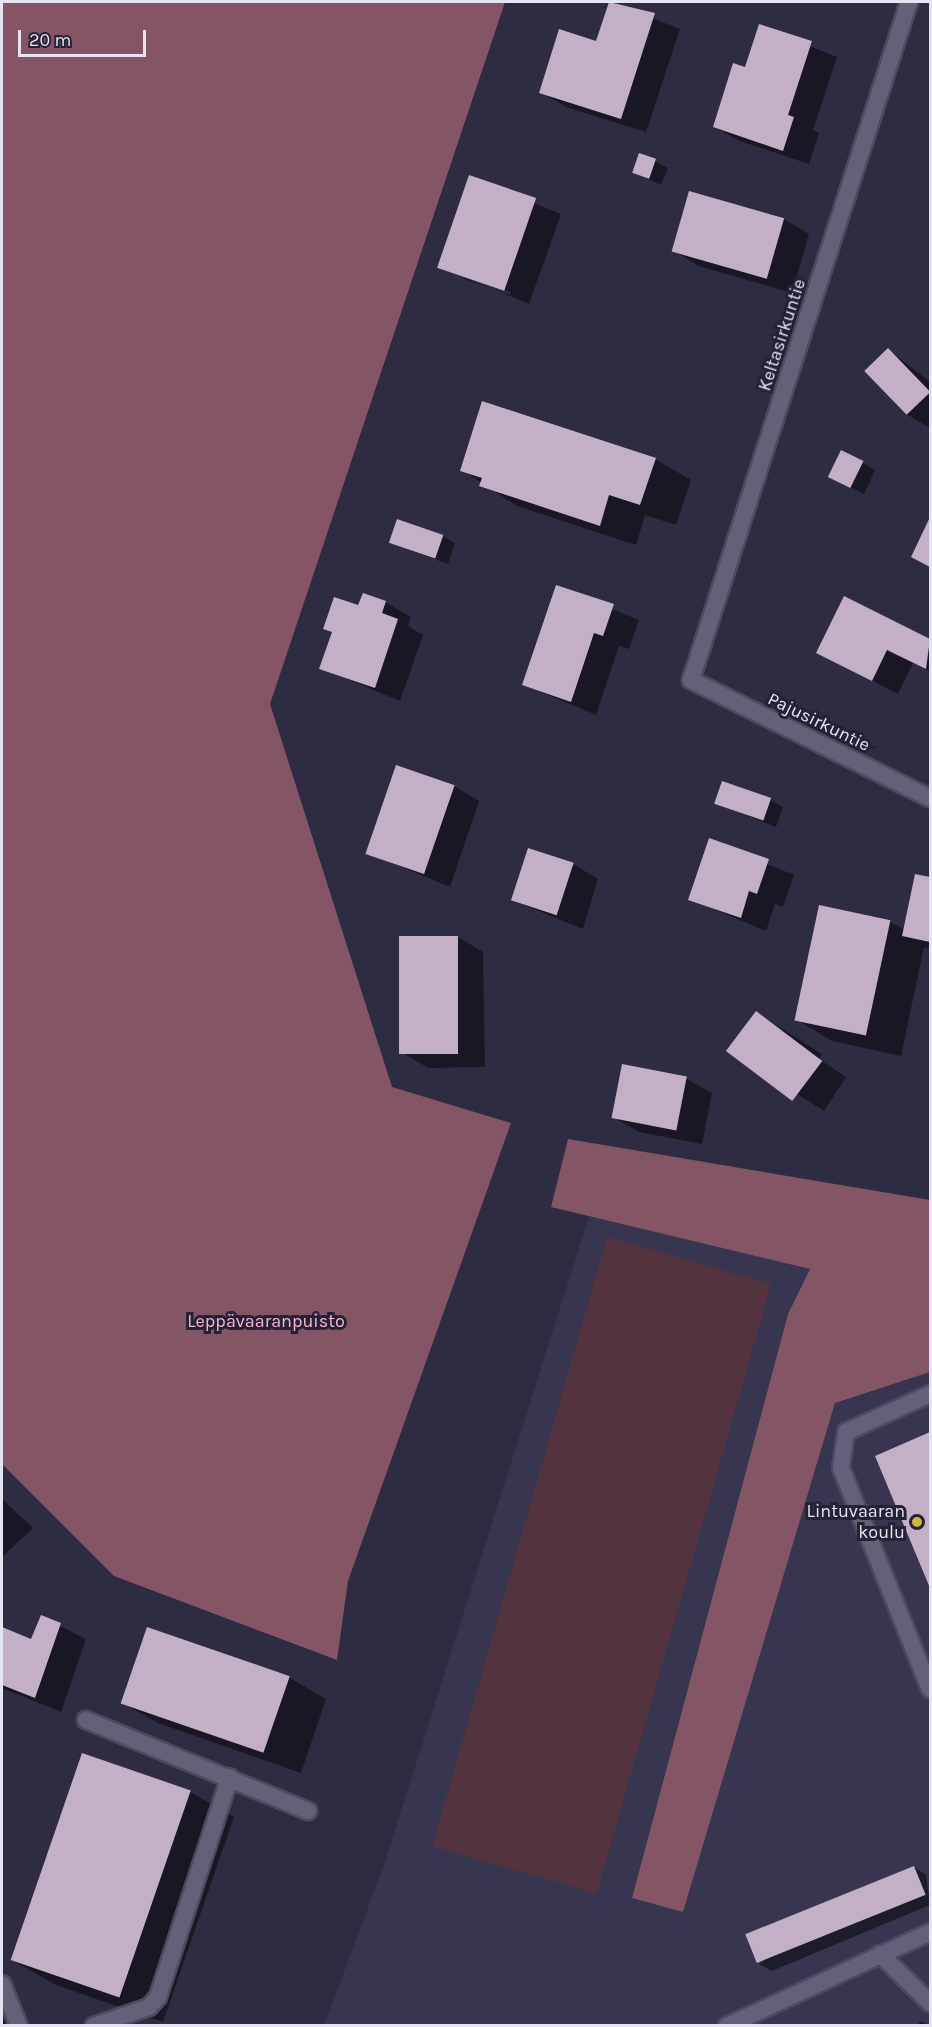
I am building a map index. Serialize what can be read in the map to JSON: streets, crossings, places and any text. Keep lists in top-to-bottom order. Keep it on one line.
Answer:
{"streets":{"street":["Keltasirkuntie","Pajusirkuntie"]},"crossings":[["Keltasirkuntie","Pajusirkuntie"]],"parks":["Leppävaaranpuisto"],"places":["Lintuvaaran koulu"],"scale_bar":"20 m"}
